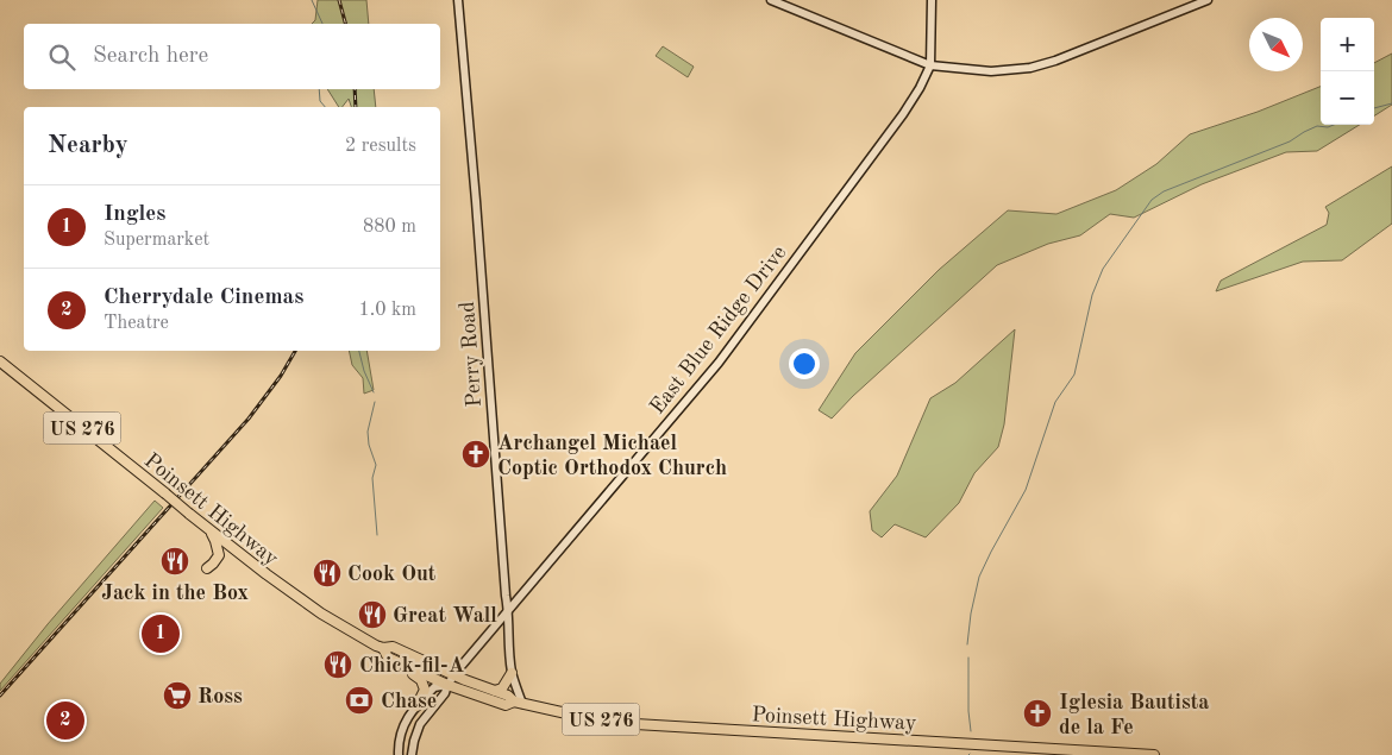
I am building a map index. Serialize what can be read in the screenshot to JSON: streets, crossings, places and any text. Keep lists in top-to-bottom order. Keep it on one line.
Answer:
{"streets":{"highway":["US 276","Poinsett Highway"],"main road":["East Blue Ridge Drive","Perry Road"]},"crossings":[["East Blue Ridge Drive","Perry Road"],["East Blue Ridge Drive","Poinsett Highway"],["Perry Road","Poinsett Highway"]],"places":{"church":["Archangel Michael Coptic Orthodox Church","Iglesia Bautista de la Fe"],"restaurant":["Jack in the Box","Cook Out","Great Wall","Chick-fil-A"],"supermarket":["Ross"],"bank":["Chase"]},"north":"bottom right","page":{"map_buttons":["+","−"],"search":"Search here","heading":["Nearby","2 results"],"list":[{"mark":"1","name":"Ingles","note":"Supermarket","value":"880 m"},{"mark":"2","name":"Cherrydale Cinemas","note":"Theatre","value":"1.0 km"}],"pins":["1","2"]}}
